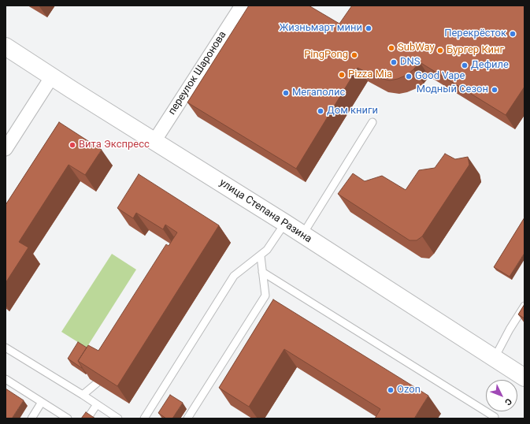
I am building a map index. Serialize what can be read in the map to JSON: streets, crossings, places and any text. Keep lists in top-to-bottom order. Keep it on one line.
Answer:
{"streets":{"street":["переулок Шаронова","улица Степана Разина"]},"crossings":[["переулок Шаронова","улица Степана Разина"]],"places":["Жизньмарт мини","Перекрёсток","SubWay","Бургер Кинг","PingPong","DNS","Дефиле","Pizza Mia","Good Vape","Модный Сезон","Мегаполис","Дом книги","Вита Экспресс","Ozon"],"north":"bottom right"}
